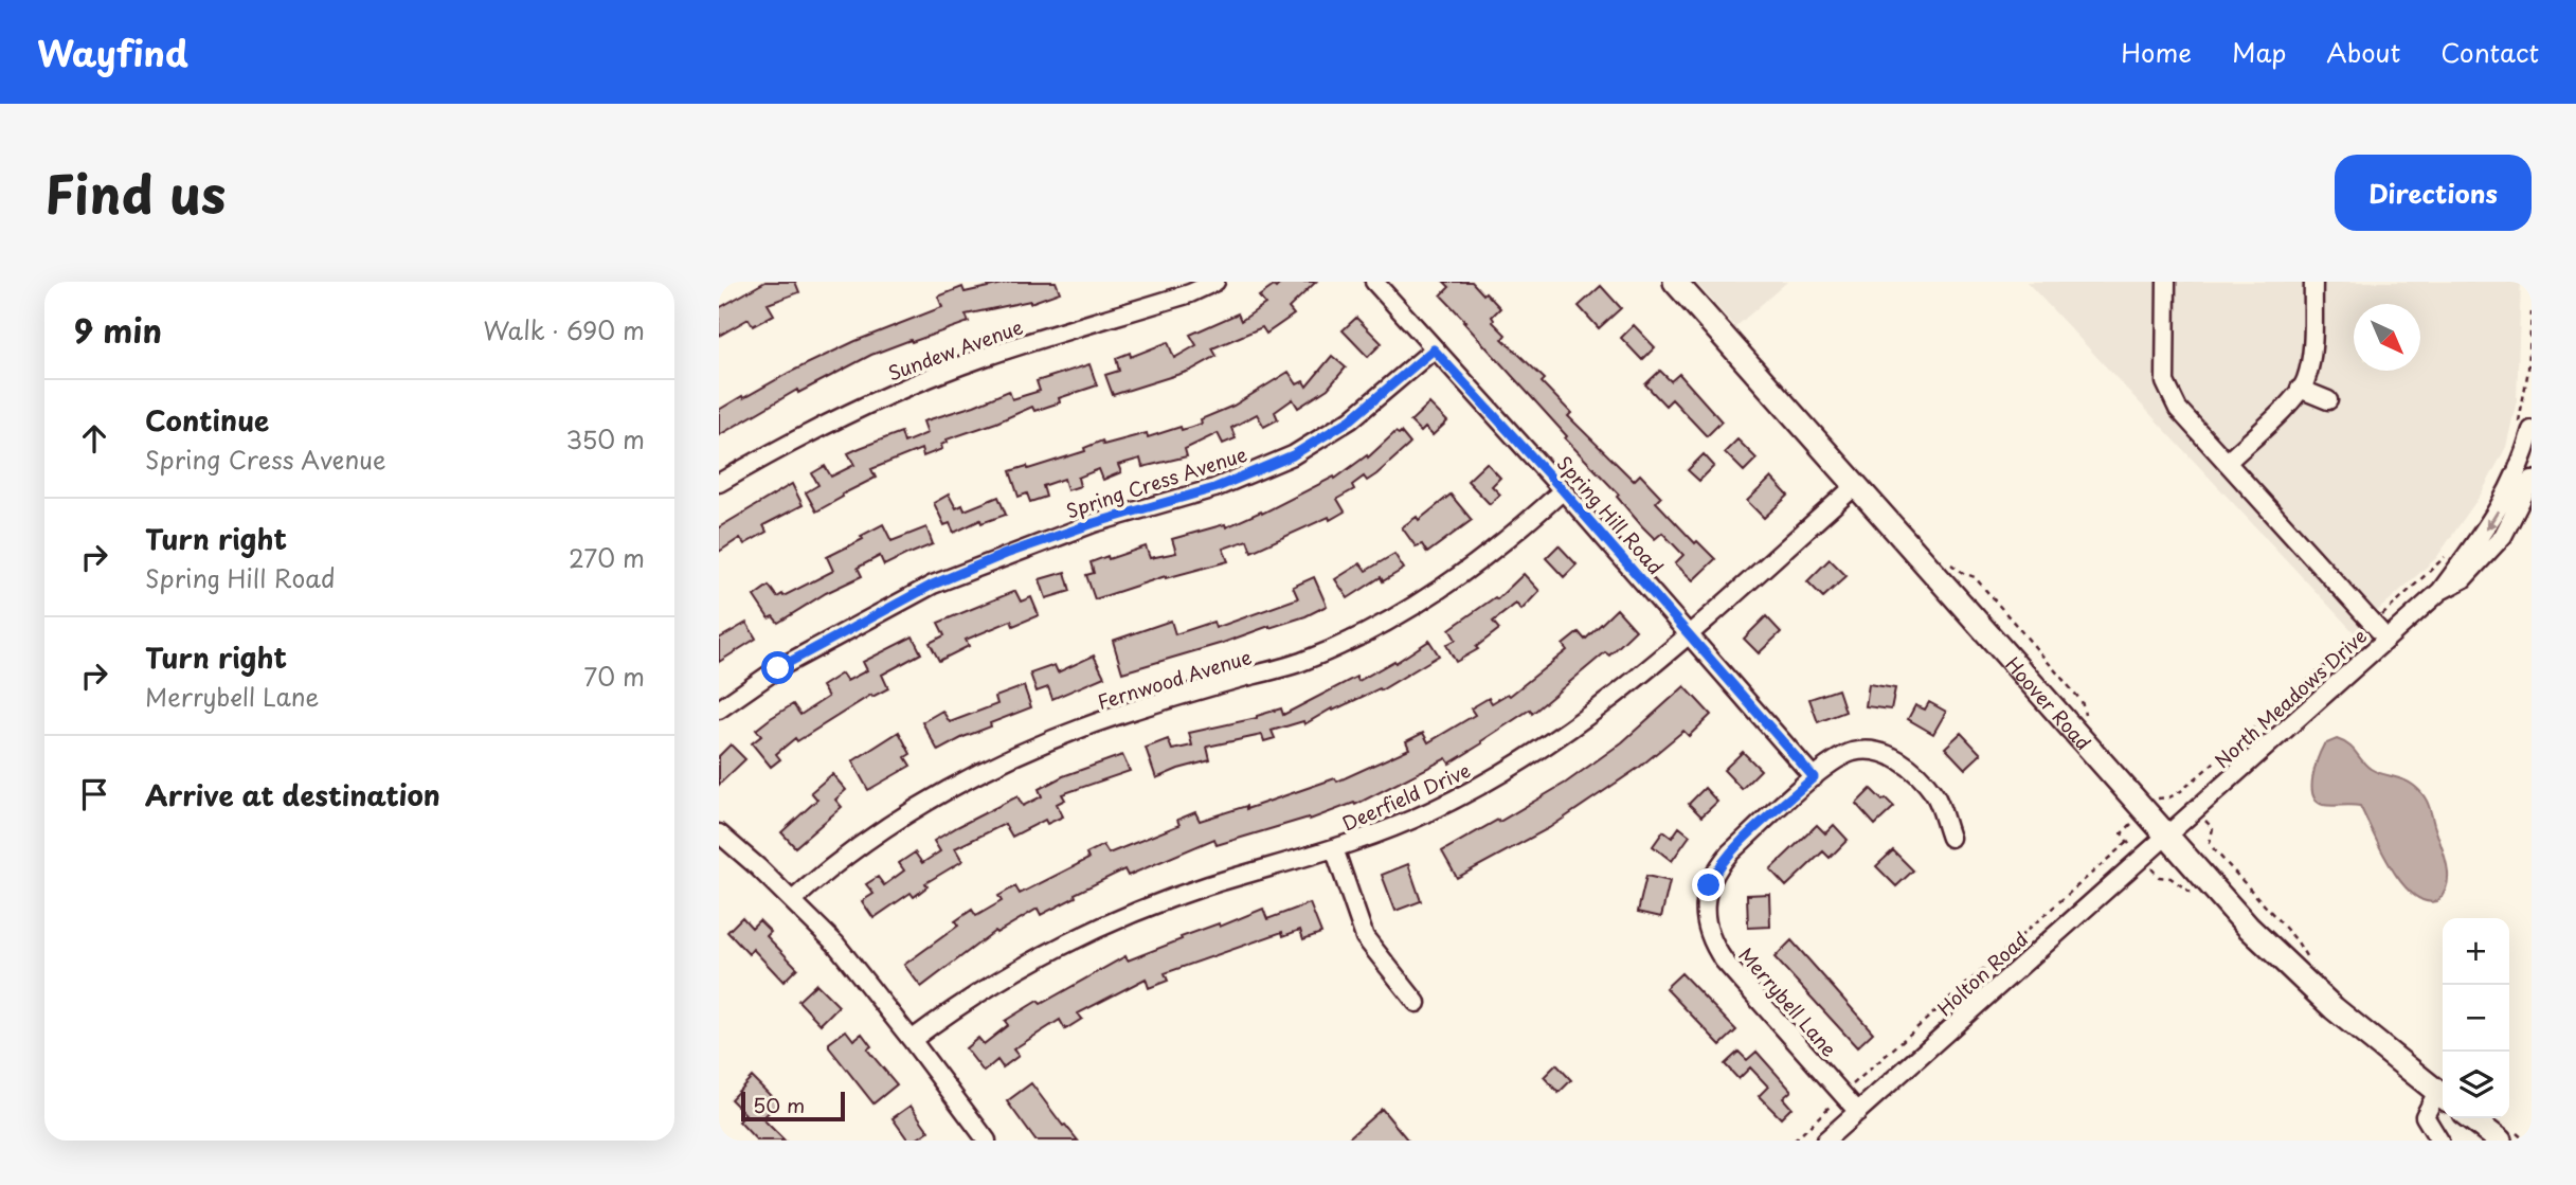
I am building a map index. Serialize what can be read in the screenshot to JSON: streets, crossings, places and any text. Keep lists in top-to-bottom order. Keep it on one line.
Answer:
{"streets":{"main road":["Hoover Road"],"street":["Sundew Avenue","Spring Cress Avenue","Spring Hill Road","Fernwood Avenue","North Meadows Drive","Deerfield Drive","Holton Road","Merrybell Lane"]},"crossings":[["Spring Cress Avenue","Spring Hill Road"],["Spring Hill Road","Fernwood Avenue"],["Spring Hill Road","Deerfield Drive"],["Spring Hill Road","Merrybell Lane"],["North Meadows Drive","Hoover Road"],["North Meadows Drive","Holton Road"],["Hoover Road","Deerfield Drive"],["Hoover Road","Holton Road"],["Holton Road","Merrybell Lane"]],"scale_bar":"50 m","north":"bottom right","page":{"header":"Wayfind","nav":["Home","Map","About","Contact"],"title":"Find us","buttons":"Directions","heading":["9 min","Walk · 690 m"],"list":[["Continue","Spring Cress Avenue","350 m"],["Turn right","Spring Hill Road","270 m"],["Turn right","Merrybell Lane","70 m"],"Arrive at destination"],"map_buttons":["+","−"],"scale":"50 m"}}
